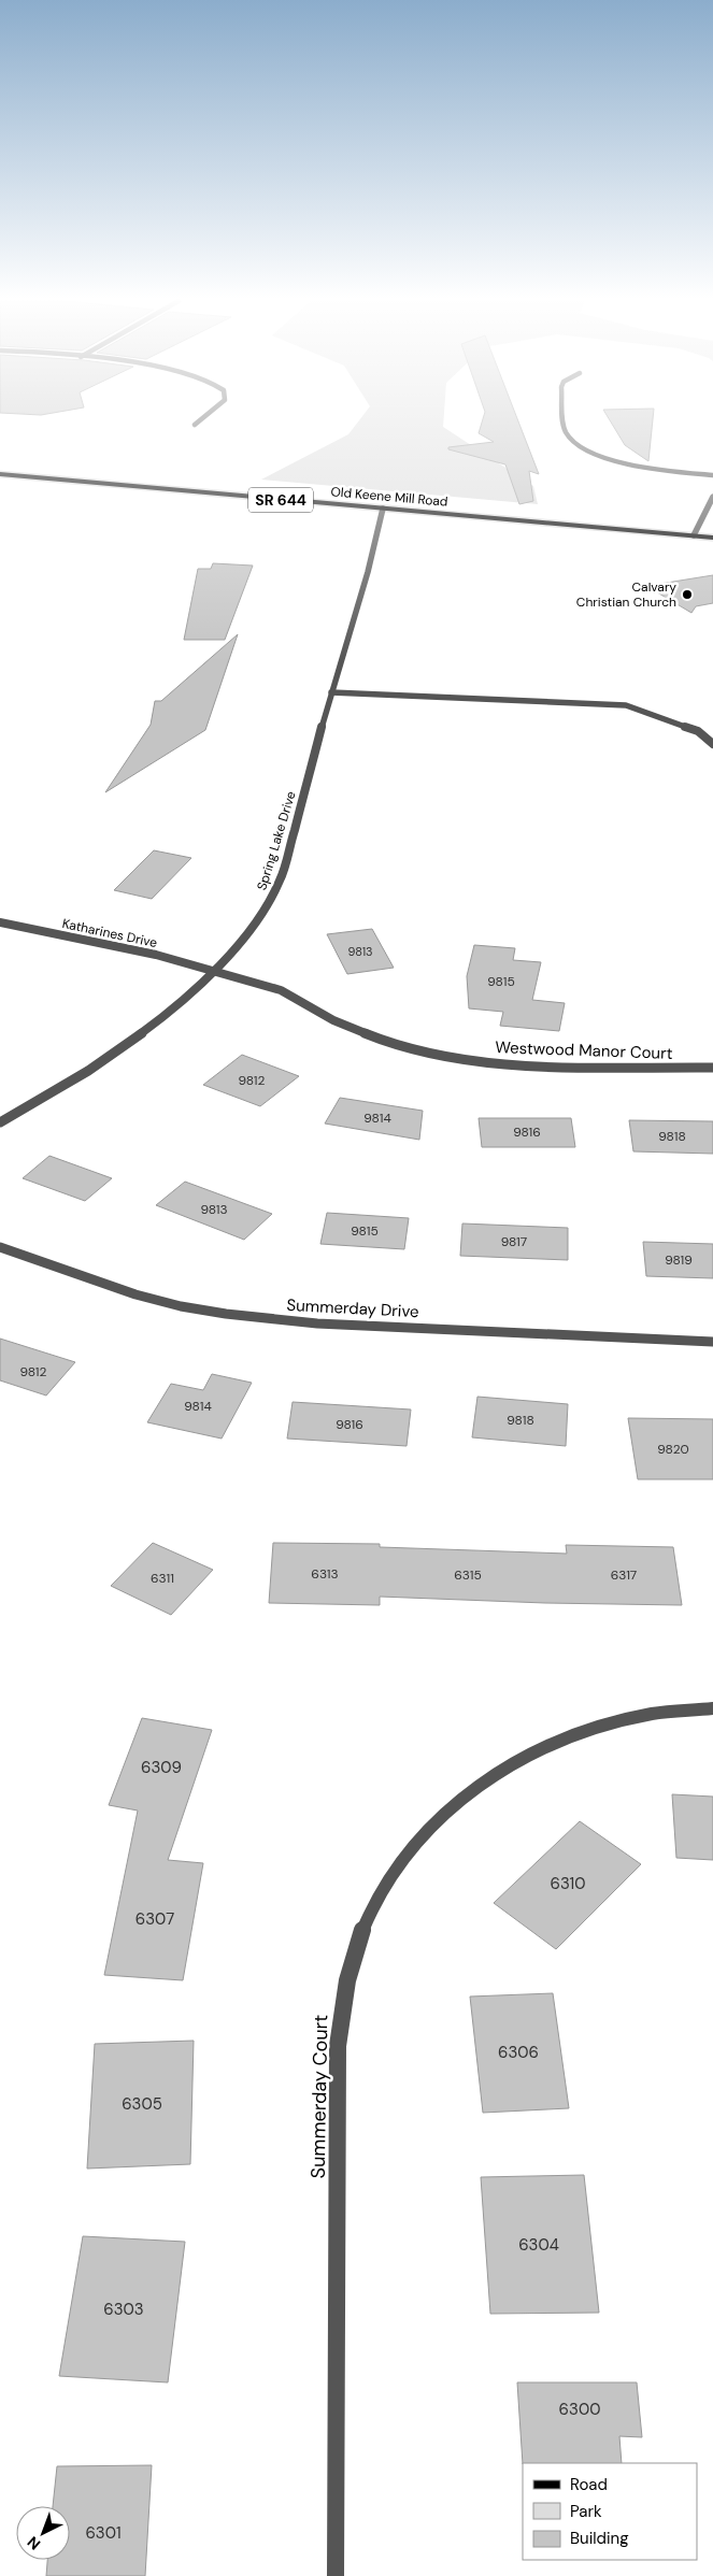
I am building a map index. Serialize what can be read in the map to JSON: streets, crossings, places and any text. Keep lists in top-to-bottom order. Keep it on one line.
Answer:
{"streets":{"main road":["Old Keene Mill Road","SR 644"],"street":["Spring Lake Drive","Katharines Drive","Westwood Manor Court","Summerday Drive","Summerday Court"]},"crossings":[["Old Keene Mill Road","Spring Lake Drive"],["Spring Lake Drive","Katharines Drive"],["Spring Lake Drive","Westwood Manor Court"],["Katharines Drive","Westwood Manor Court"]],"places":["Calvary Christian Church"],"house_numbers":["9813","9815","9812","9814","9816","9818","9813","9815","9817","9819","9812","9814","9818","9816","9820","6313","6315","6317","6311","6309","6310","6307","6306","6305","6304","6303","6300","6301"],"legend":["Road","Park","Building"],"north":"bottom left"}
